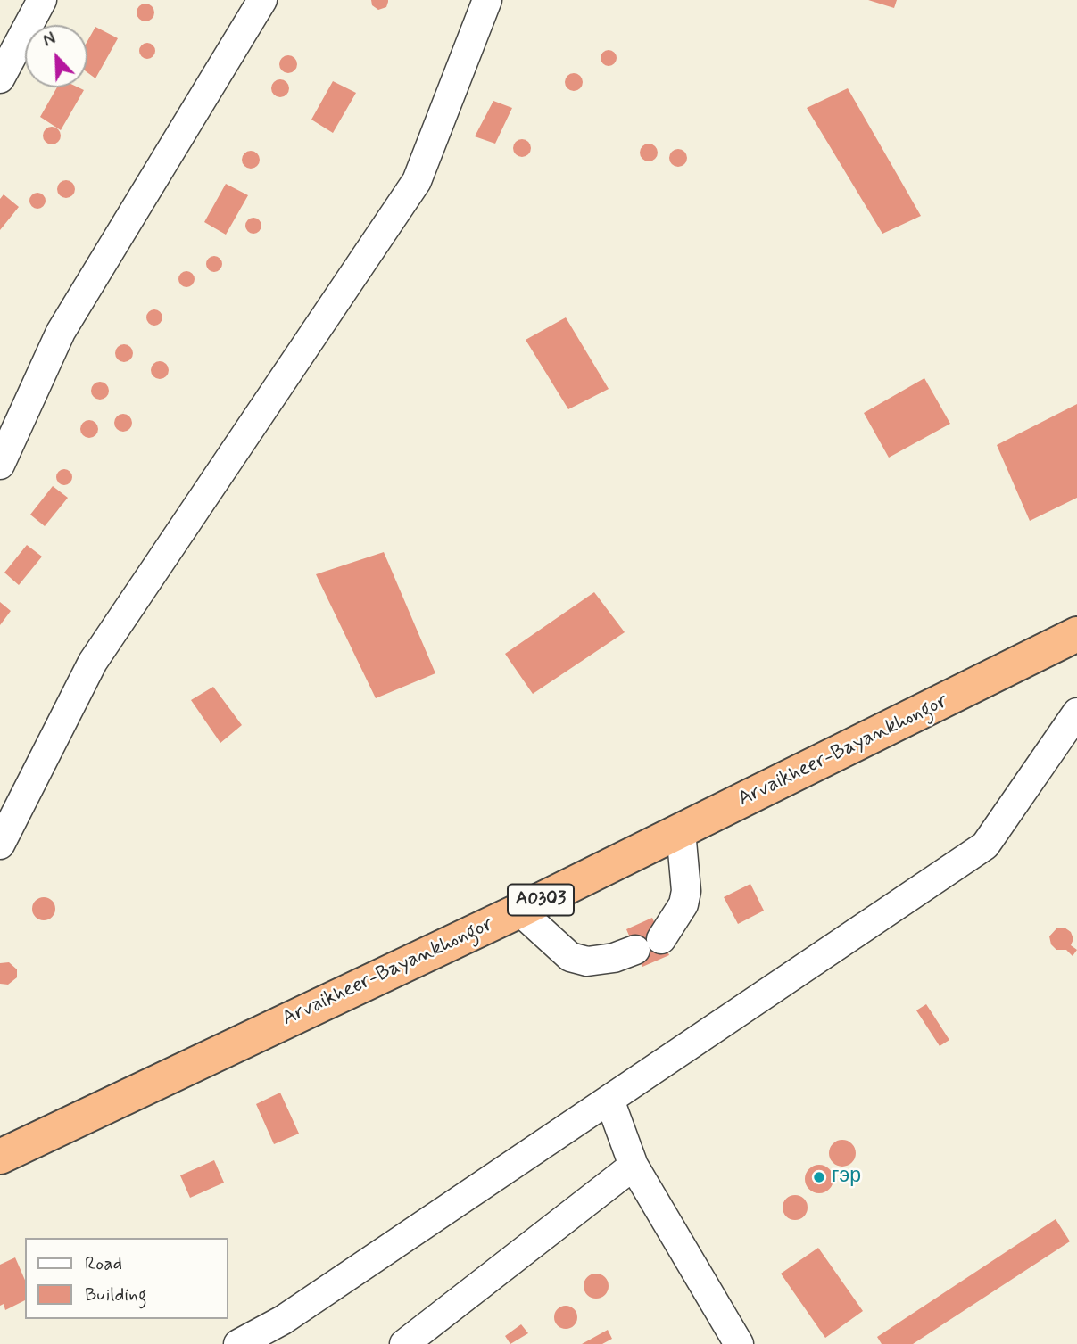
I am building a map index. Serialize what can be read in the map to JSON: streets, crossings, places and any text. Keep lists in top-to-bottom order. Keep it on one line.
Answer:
{"streets":{"highway":["Arvaikheer-Bayankhongor","A0303"]},"places":["гэр"],"legend":["Road","Building"],"north":"top left"}
